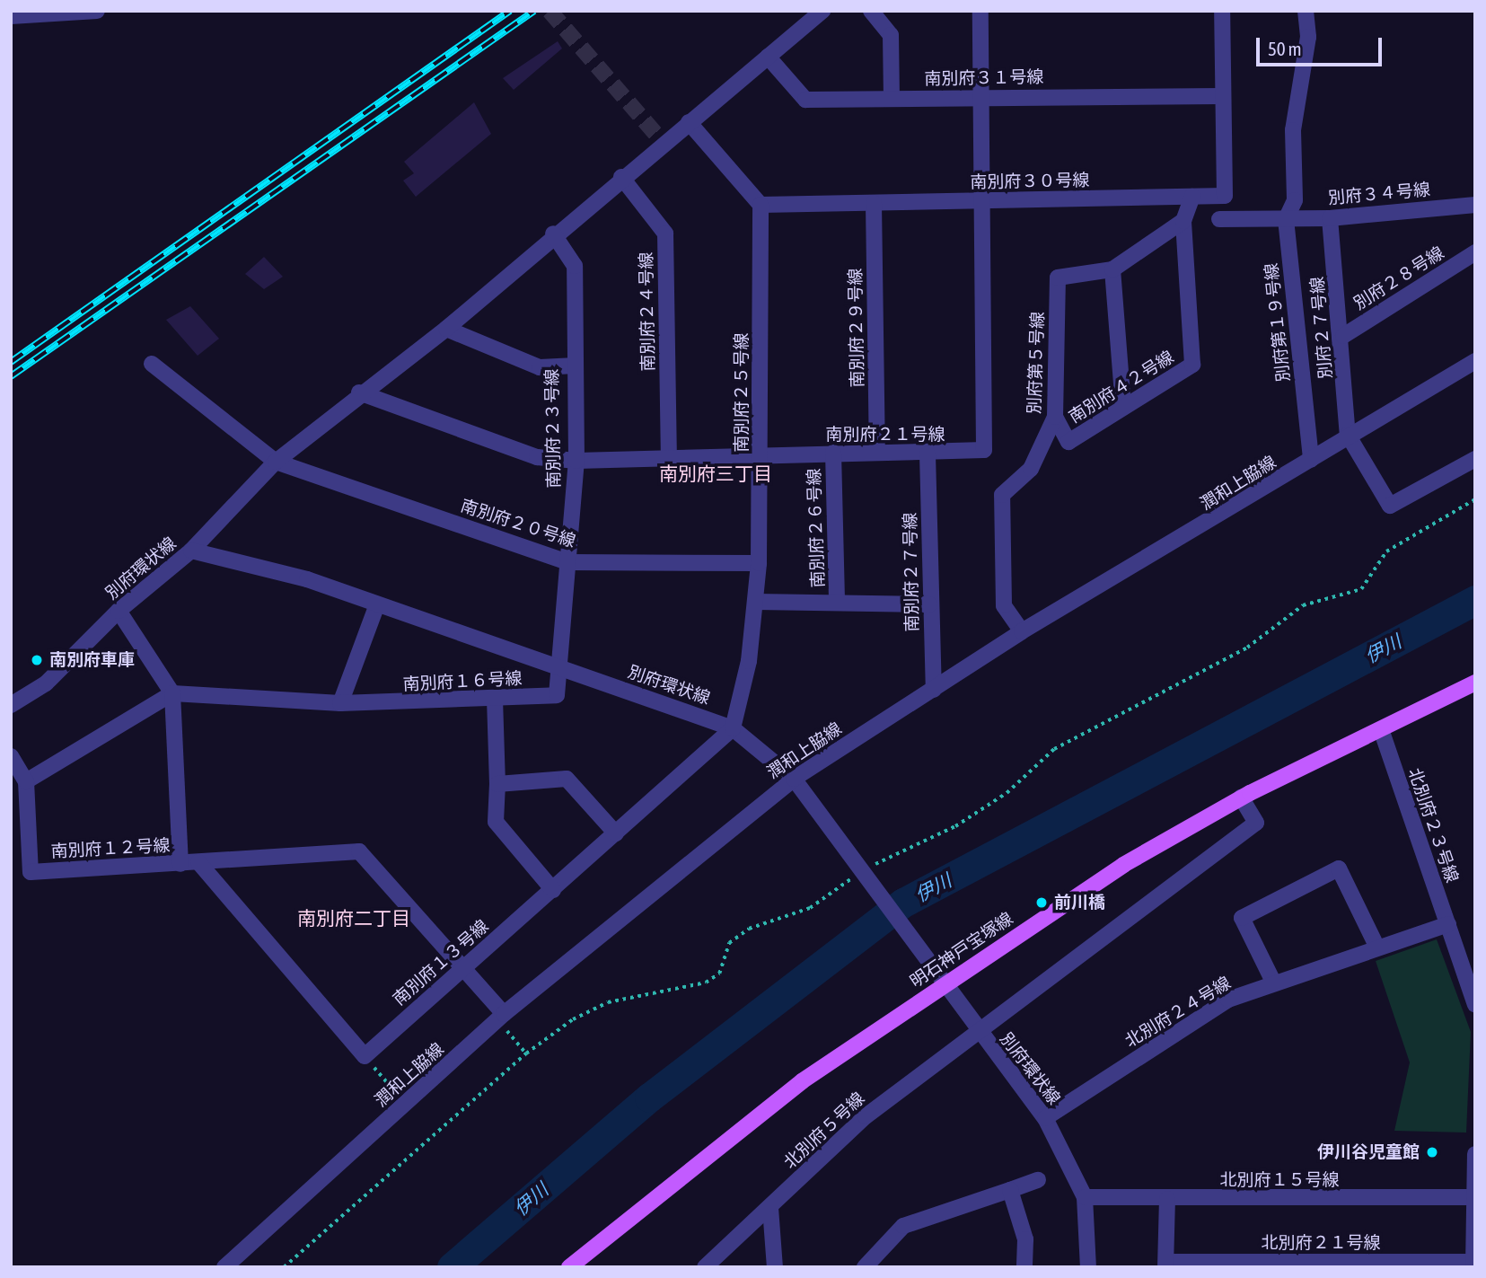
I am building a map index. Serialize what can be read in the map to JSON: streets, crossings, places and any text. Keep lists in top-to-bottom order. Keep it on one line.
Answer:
{"streets":{"main road":["明石神戸宝塚線"],"street":["南別府３１号線","南別府３０号線","別府３４号線","別府２８号線","南別府２４号線","別府第１９号線","南別府２９号線","別府２７号線","別府第５号線","南別府４２号線","南別府２５号線","南別府２３号線","南別府２１号線","潤和上脇線","南別府２０号線","南別府２６号線","別府環状線","南別府２７号線","南別府１６号線","北別府２３号線","南別府１２号線","南別府１３号線","北別府２４号線","北別府５号線","北別府１５号線","北別府２１号線"]},"crossings":[["南別府３１号線","南別府３０号線"],["南別府３１号線","南別府２１号線"],["南別府３０号線","南別府２９号線"],["南別府３０号線","南別府２５号線"],["南別府３０号線","南別府２１号線"],["別府３４号線","別府第１９号線"],["別府３４号線","別府２７号線"],["別府２８号線","別府２７号線"],["南別府２４号線","南別府２１号線"],["別府第１９号線","潤和上脇線"],["南別府２９号線","南別府２１号線"],["別府２７号線","潤和上脇線"],["別府第５号線","南別府４２号線"],["別府第５号線","潤和上脇線"],["南別府２５号線","南別府２１号線"],["南別府２５号線","南別府２０号線"],["南別府２５号線","別府環状線"],["南別府２５号線","南別府１３号線"],["南別府２３号線","南別府２１号線"],["南別府２３号線","南別府２０号線"],["南別府２３号線","別府環状線"],["南別府２３号線","南別府１６号線"],["南別府２１号線","南別府２６号線"],["南別府２１号線","南別府２７号線"],["潤和上脇線","別府環状線"],["潤和上脇線","南別府２７号線"],["潤和上脇線","南別府１２号線"],["別府環状線","南別府１６号線"],["別府環状線","明石神戸宝塚線"],["別府環状線","南別府１３号線"],["別府環状線","北別府２４号線"],["別府環状線","北別府５号線"],["別府環状線","北別府１５号線"],["北別府２３号線","明石神戸宝塚線"],["北別府２３号線","北別府２４号線"],["南別府１２号線","南別府１３号線"],["明石神戸宝塚線","北別府５号線"]],"districts":["南別府三丁目","南別府二丁目"],"water":["伊川"],"places":["南別府車庫","前川橋","伊川谷児童館"],"scale_bar":"50 m"}
